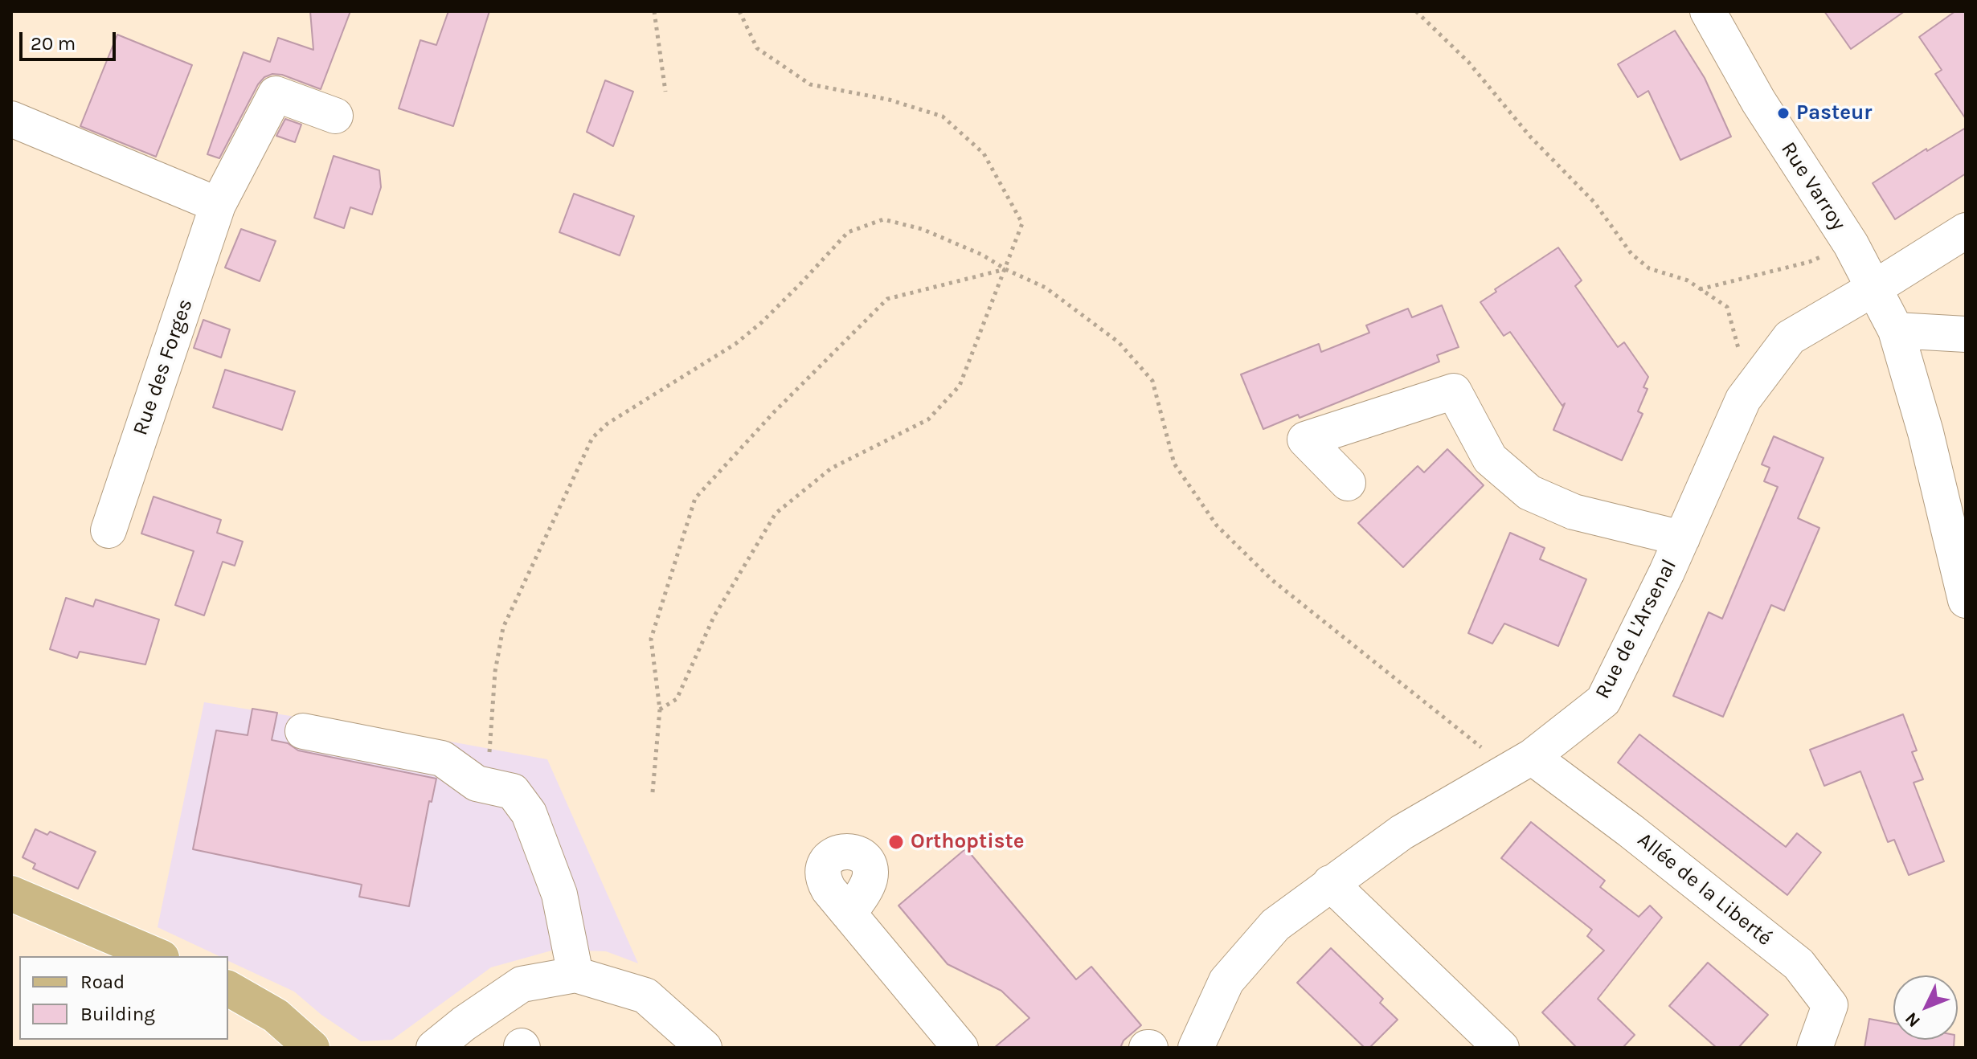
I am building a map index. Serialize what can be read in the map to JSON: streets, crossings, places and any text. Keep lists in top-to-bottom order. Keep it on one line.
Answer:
{"streets":{"street":["Rue Varroy","Rue des Forges","Rue de L'Arsenal","Allée de la Liberté"]},"crossings":[["Rue Varroy","Rue de L'Arsenal"],["Rue de L'Arsenal","Allée de la Liberté"]],"places":["Pasteur","Orthoptiste"],"legend":["Road","Building"],"scale_bar":"20 m","north":"bottom left"}
